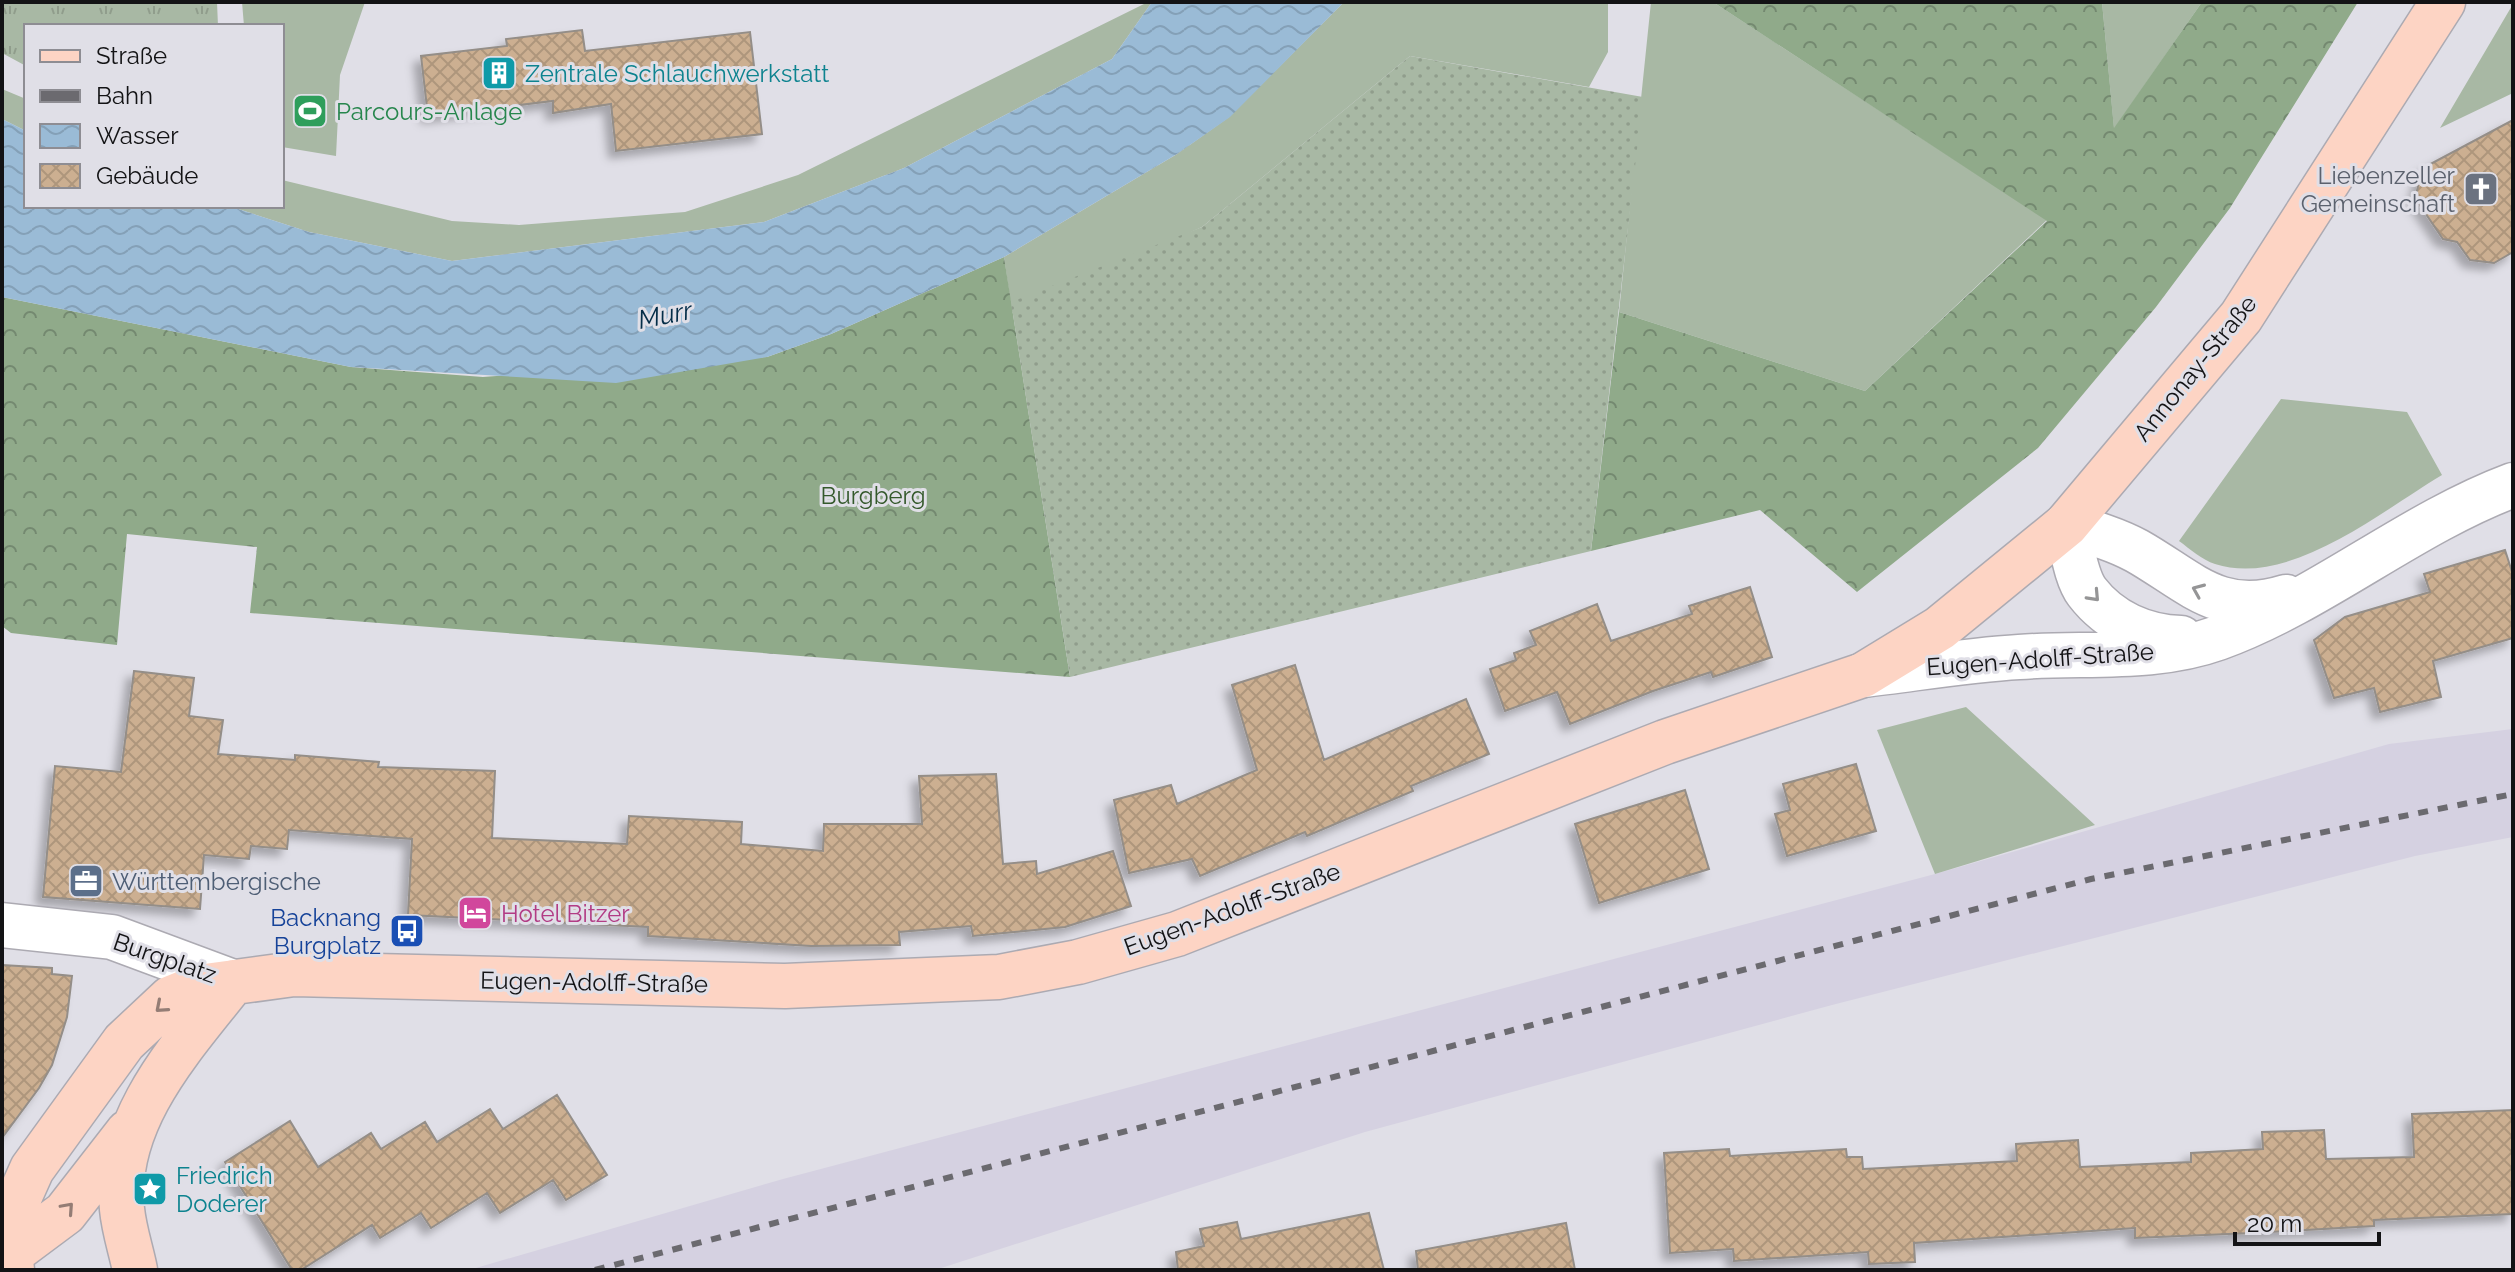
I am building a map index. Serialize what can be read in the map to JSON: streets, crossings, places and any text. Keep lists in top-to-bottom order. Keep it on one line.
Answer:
{"streets":{"street":["Annonay-Straße","Eugen-Adolff-Straße","Burgplatz"]},"crossings":[["Annonay-Straße","Eugen-Adolff-Straße"],["Eugen-Adolff-Straße","Burgplatz"]],"water":["Murr"],"parks":["Burgberg"],"places":{"building":["Zentrale Schlauchwerkstatt"],"sports":["Parcours-Anlage"],"church":["Liebenzeller Gemeinschaft"],"office":["Württembergische"],"hotel":["Hotel Bitzer"],"bus stop":["Backnang Burgplatz"],"place":["Friedrich Doderer"]},"legend":["Straße","Bahn","Wasser","Gebäude"],"scale_bar":"20 m"}
